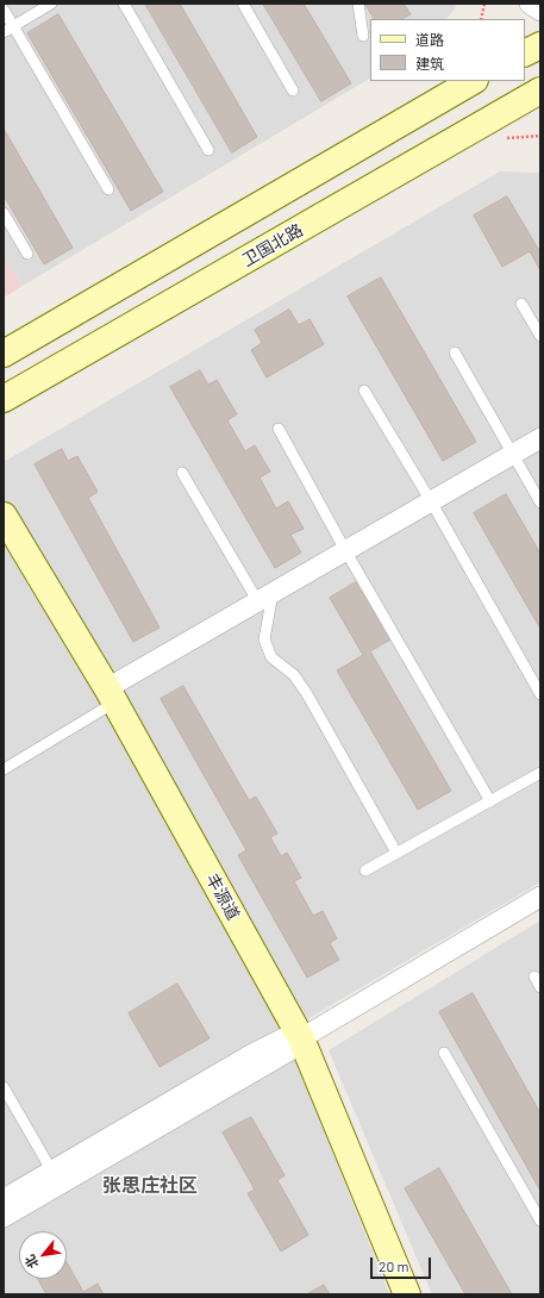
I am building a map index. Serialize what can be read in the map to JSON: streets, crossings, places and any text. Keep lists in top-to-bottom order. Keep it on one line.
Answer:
{"streets":{"main road":["卫国北路","丰源道"]},"districts":["张思庄社区"],"legend":["道路","建筑"],"scale_bar":"20 m","north":"bottom left"}
